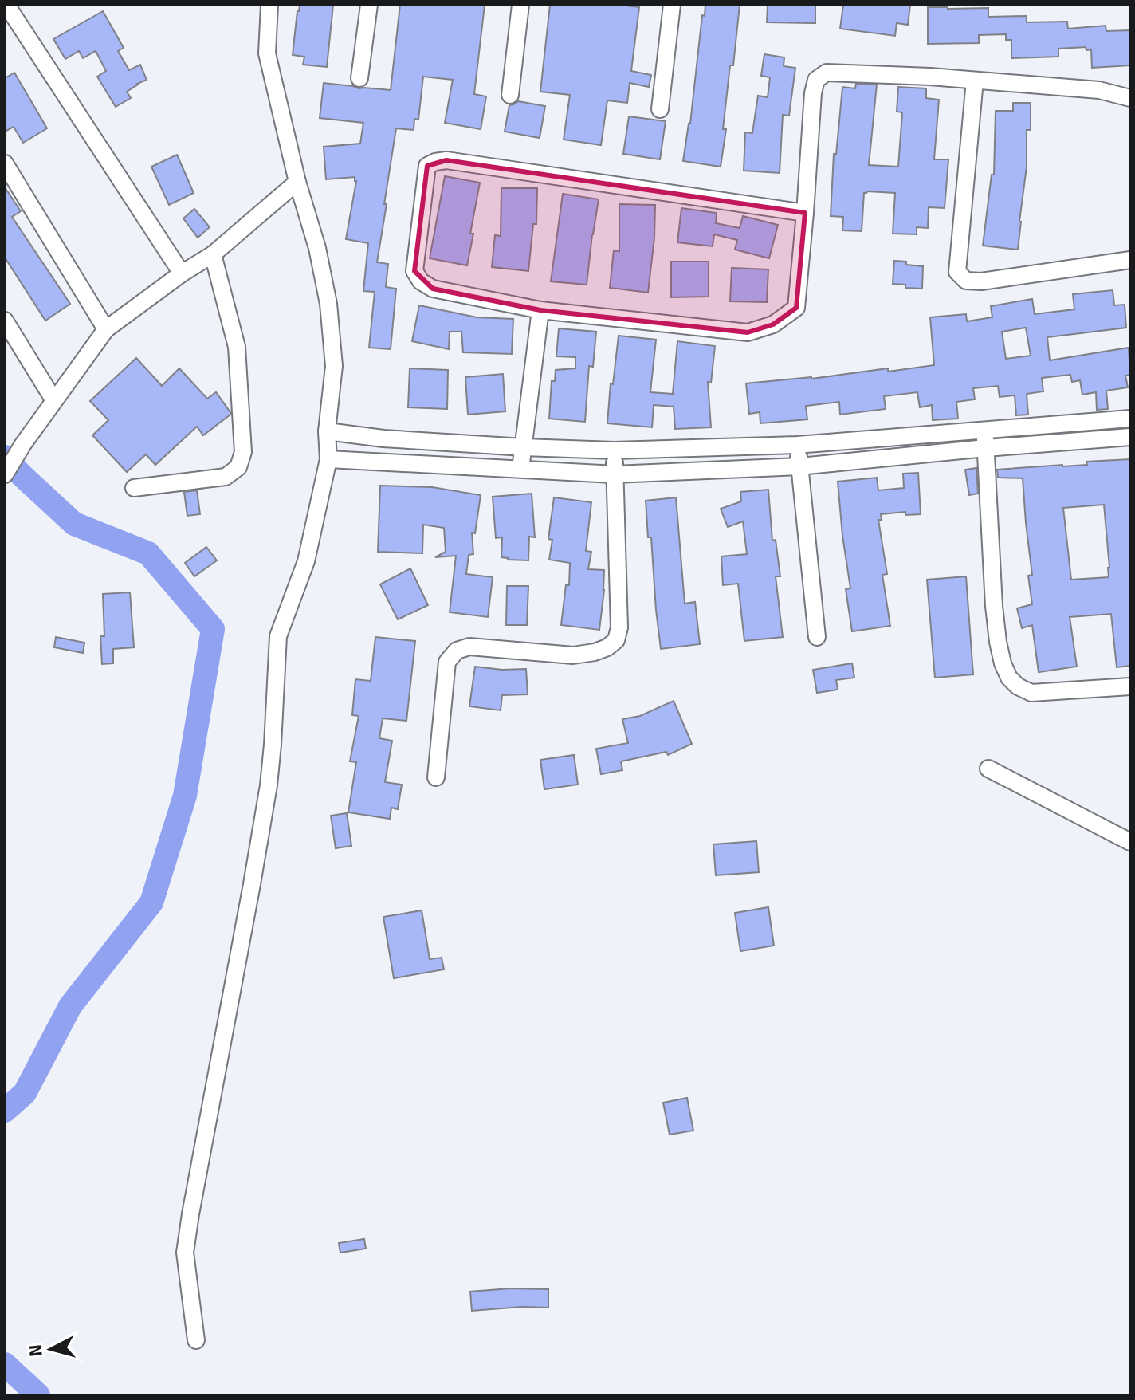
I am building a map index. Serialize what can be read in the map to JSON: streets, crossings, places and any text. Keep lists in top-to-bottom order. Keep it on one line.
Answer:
{"north":"left"}
